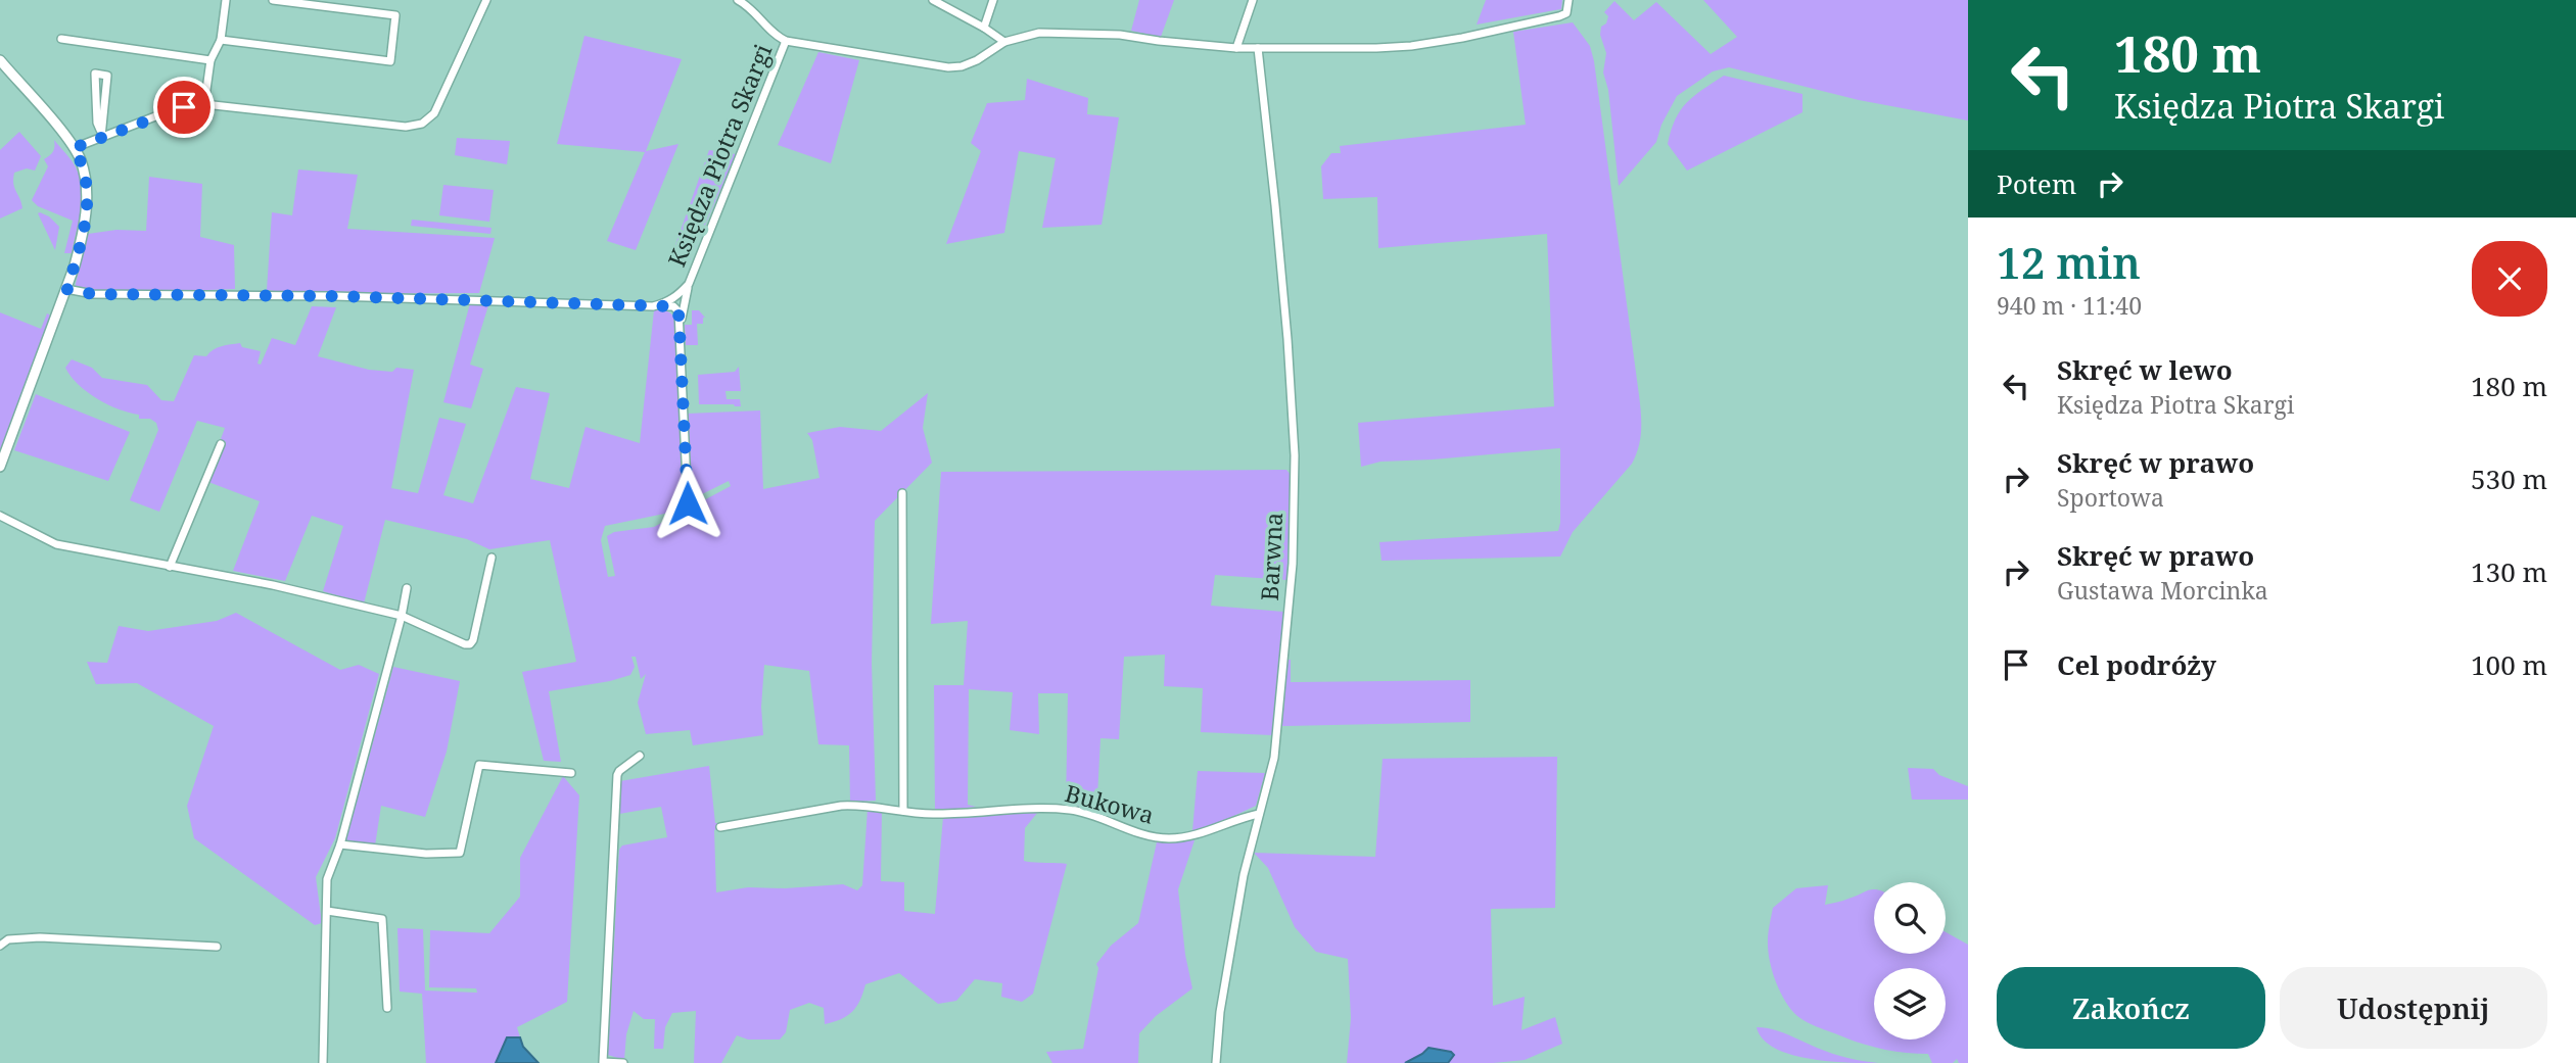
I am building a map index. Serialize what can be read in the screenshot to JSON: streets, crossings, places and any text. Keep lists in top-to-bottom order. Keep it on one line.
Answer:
{"streets":{"street":["Księdza Piotra Skargi","Barwna","Bukowa"]},"crossings":[["Barwna","Bukowa"]],"page":{"turn":["180 m","Księdza Piotra Skargi"],"then":"Potem","heading":["12 min","940 m · 11:40"],"list":[{"name":"Skręć w lewo","note":"Księdza Piotra Skargi","value":"180 m"},{"name":"Skręć w prawo","note":"Sportowa","value":"530 m"},{"name":"Skręć w prawo","note":"Gustawa Morcinka","value":"130 m"},{"name":"Cel podróży","value":"100 m"}],"buttons":["Zakończ","Udostępnij"]}}
